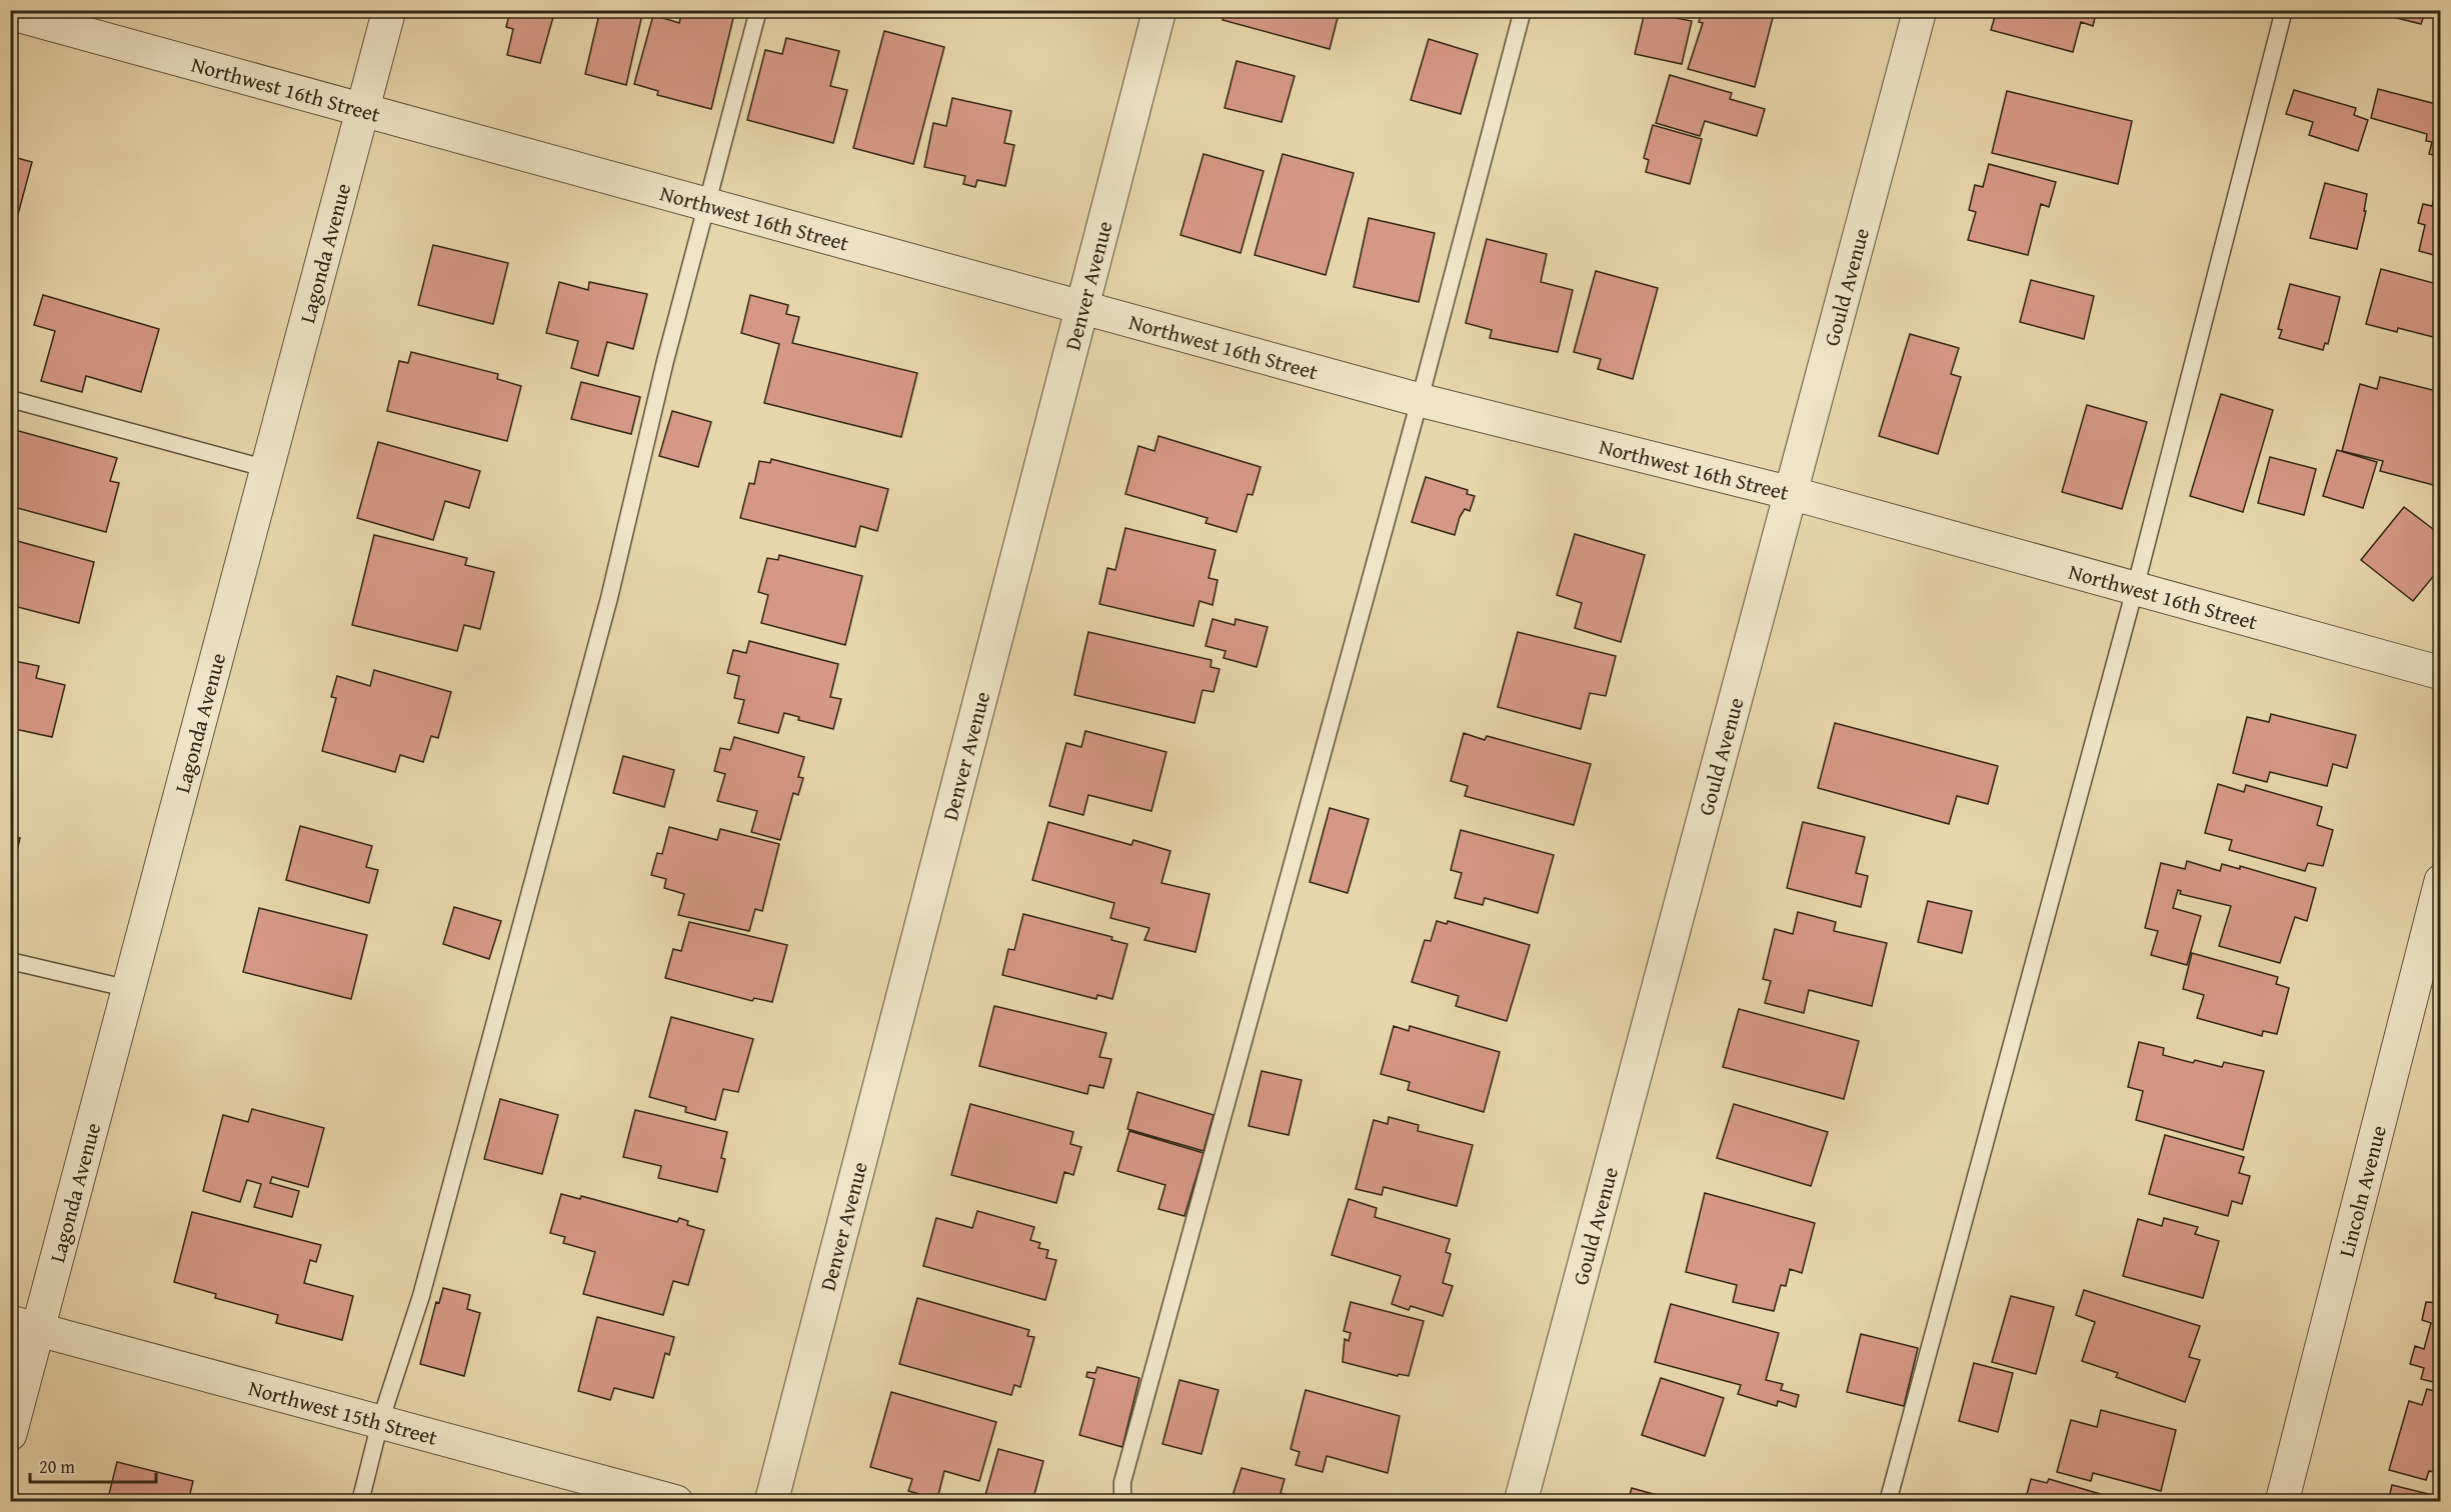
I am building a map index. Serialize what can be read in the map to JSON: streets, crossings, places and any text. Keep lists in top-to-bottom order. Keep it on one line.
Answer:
{"streets":{"street":["Northwest 16th Street","Lagonda Avenue","Denver Avenue","Gould Avenue","Lincoln Avenue","Northwest 15th Street"]},"crossings":[["Northwest 16th Street","Lagonda Avenue"],["Northwest 16th Street","Denver Avenue"],["Northwest 16th Street","Gould Avenue"],["Lagonda Avenue","Northwest 15th Street"]],"scale_bar":"20 m"}
